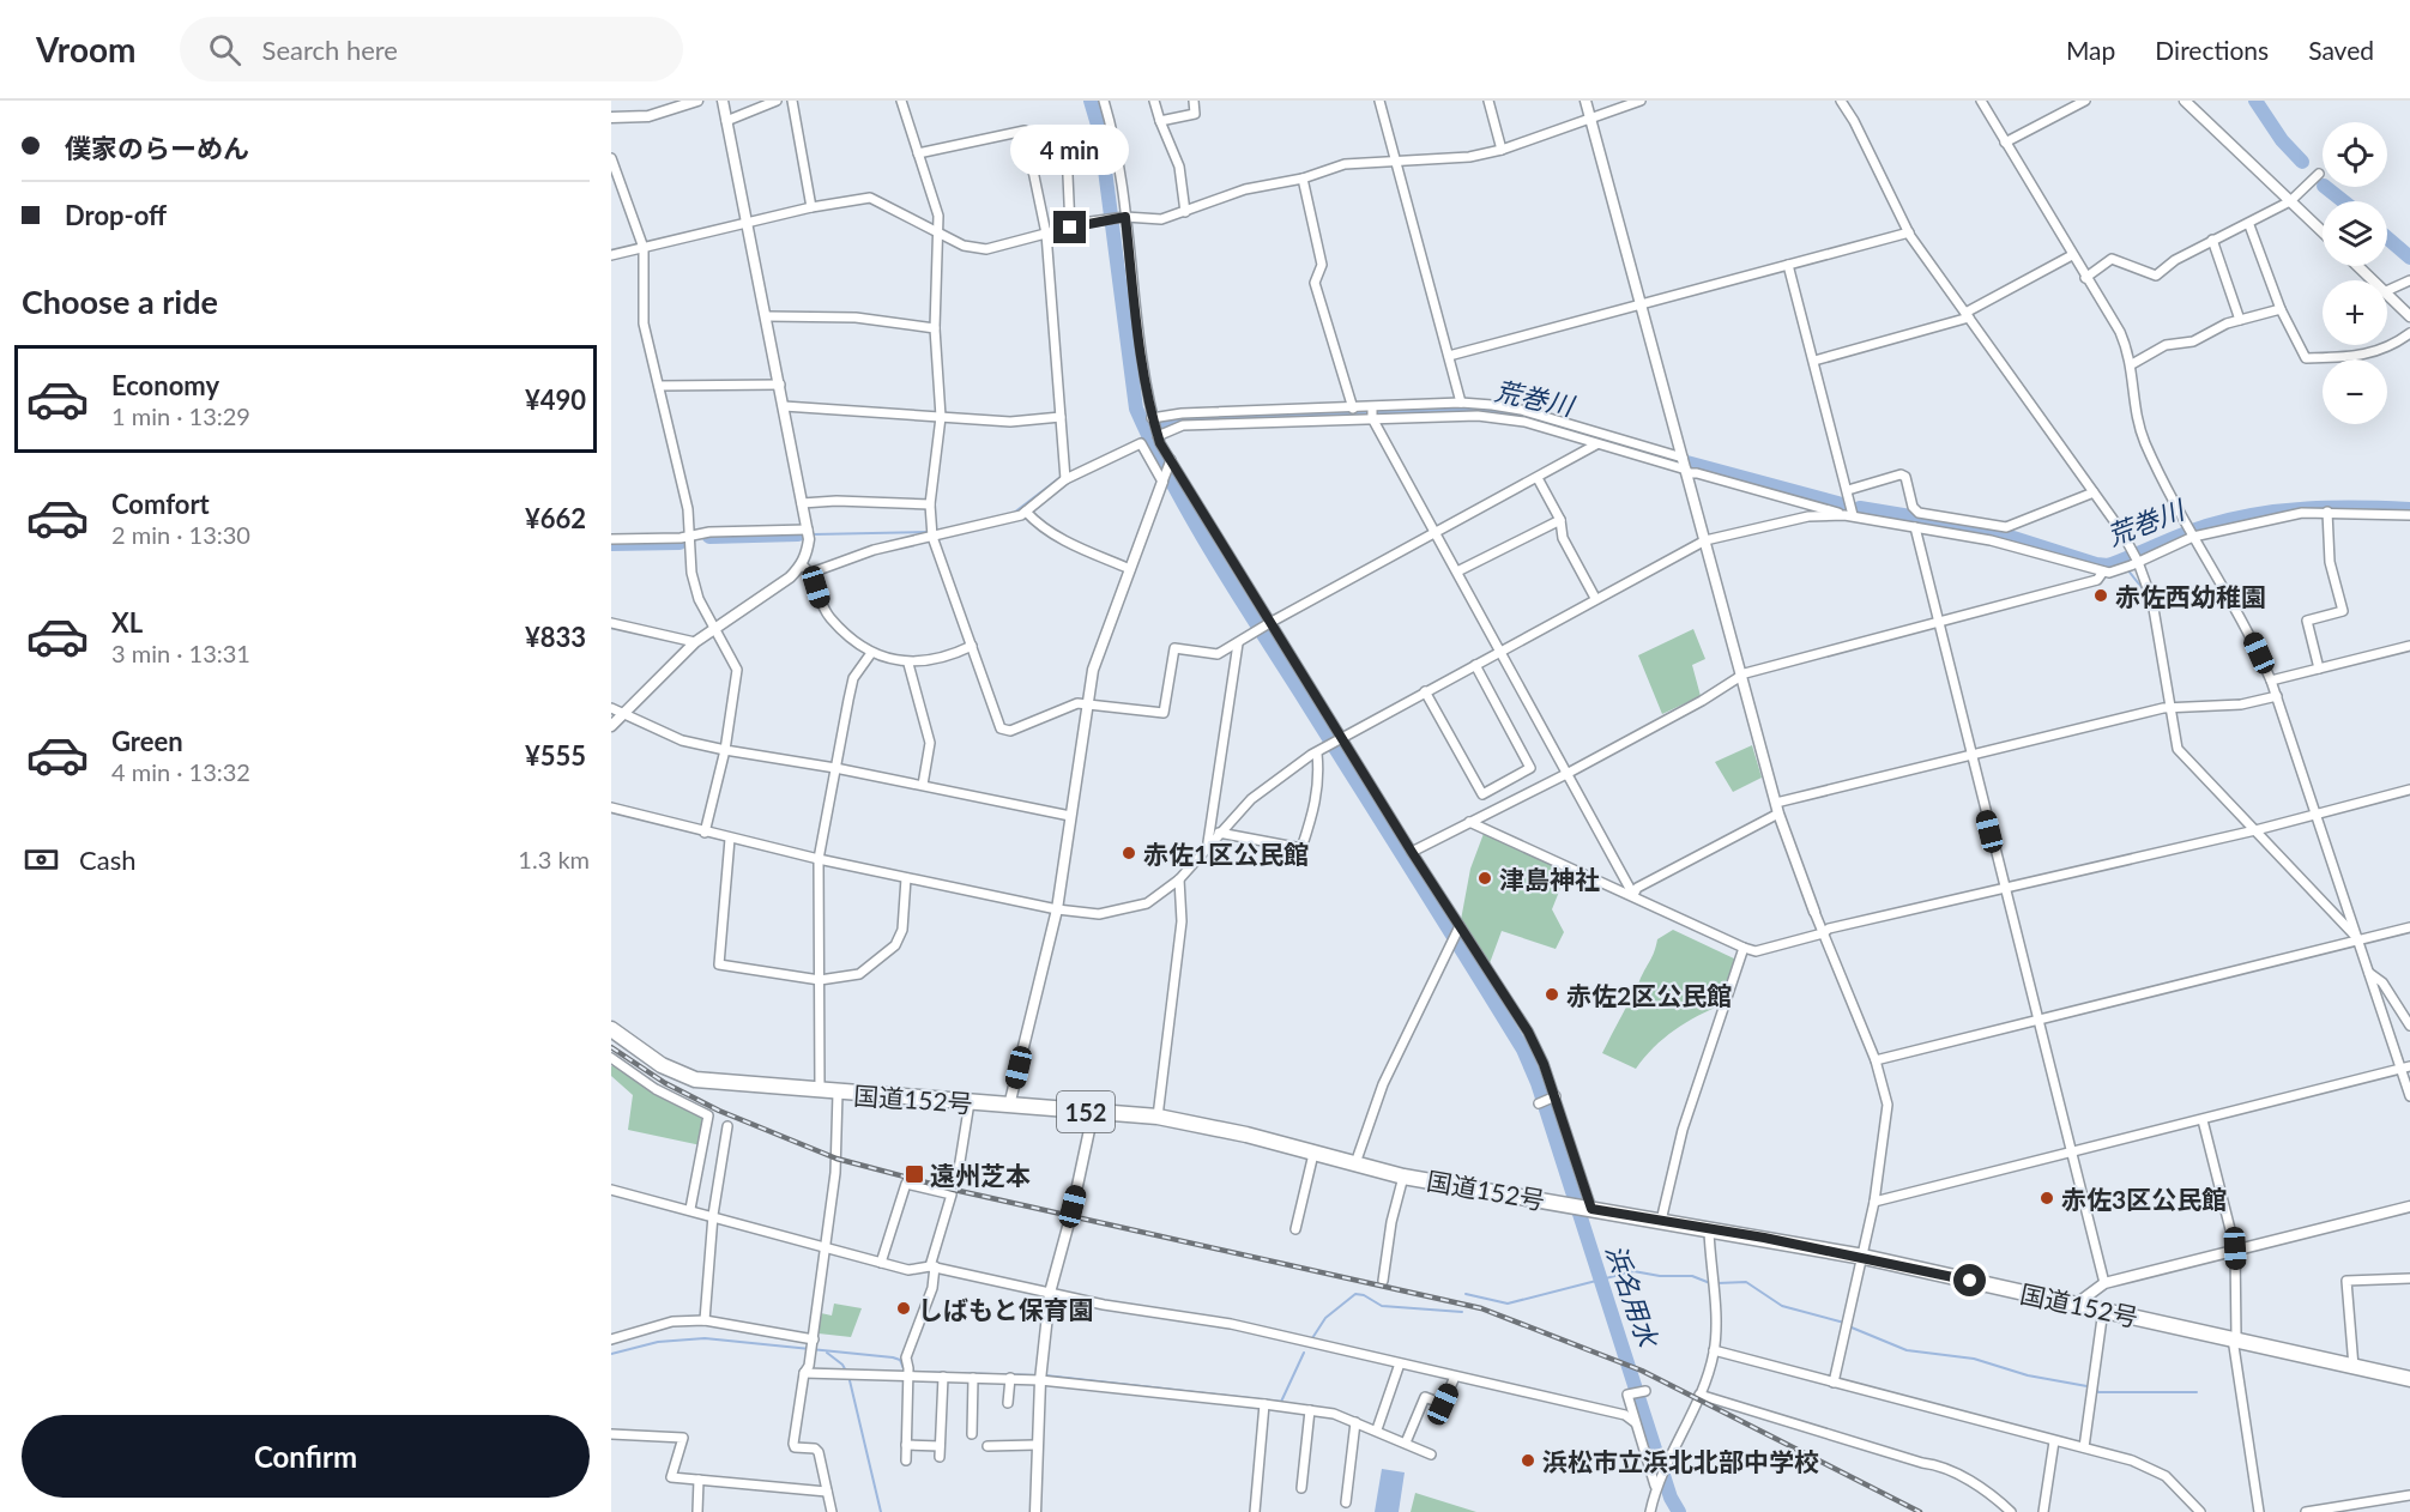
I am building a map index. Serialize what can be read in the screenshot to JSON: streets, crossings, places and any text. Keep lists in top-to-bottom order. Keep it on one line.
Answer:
{"streets":{"highway":["国道152号","152"]},"water":["荒巻川","浜名用水"],"places":{"other":["赤佐西幼稚園","赤佐1区公民館","津島神社","赤佐2区公民館","赤佐3区公民館","しばもと保育園","浜松市立浜北北部中学校"],"transit":["遠州芝本"]},"page":{"header":"Vroom","search":"Search here","nav":["Map","Directions","Saved"],"banner":["僕家のらーめん","Drop-off"],"map_buttons":["+","−"],"bubble":"4 min","heading":"Choose a ride","list":[{"name":"Economy","note":"1 min · 13:29","value":"¥490"},{"name":"Comfort","note":"2 min · 13:30","value":"¥662"},{"name":"XL","note":"3 min · 13:31","value":"¥833"},{"name":"Green","note":"4 min · 13:32","value":"¥555"}],"pay":["Cash","1.3 km"],"buttons":"Confirm"}}
